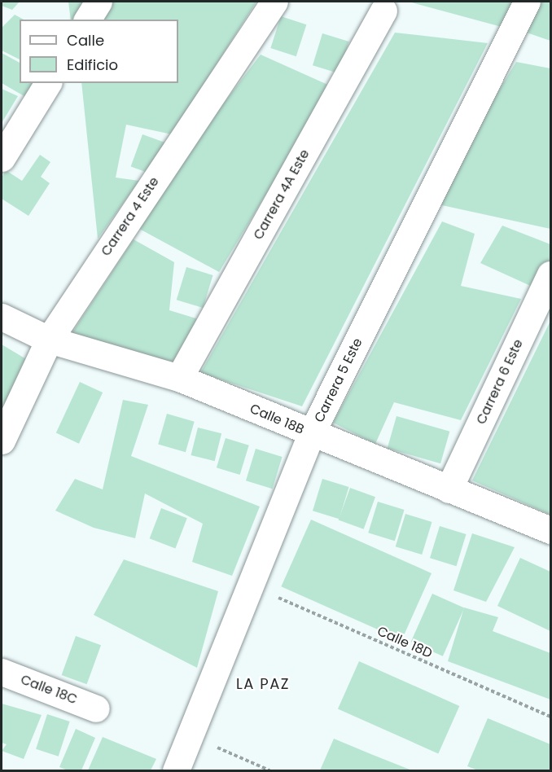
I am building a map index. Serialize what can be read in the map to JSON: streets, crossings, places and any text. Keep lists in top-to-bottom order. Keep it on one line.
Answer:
{"streets":{"street":["Carrera 4A Este","Carrera 4 Este","Carrera 5 Este","Carrera 6 Este","Calle 18B","Calle 18C"],"path":["Calle 18D"]},"crossings":[["Carrera 4A Este","Calle 18B"],["Carrera 4 Este","Calle 18B"],["Carrera 5 Este","Calle 18B"],["Carrera 5 Este","Calle 18D"],["Carrera 6 Este","Calle 18B"]],"districts":["LA PAZ"],"legend":["Calle","Edificio"]}
